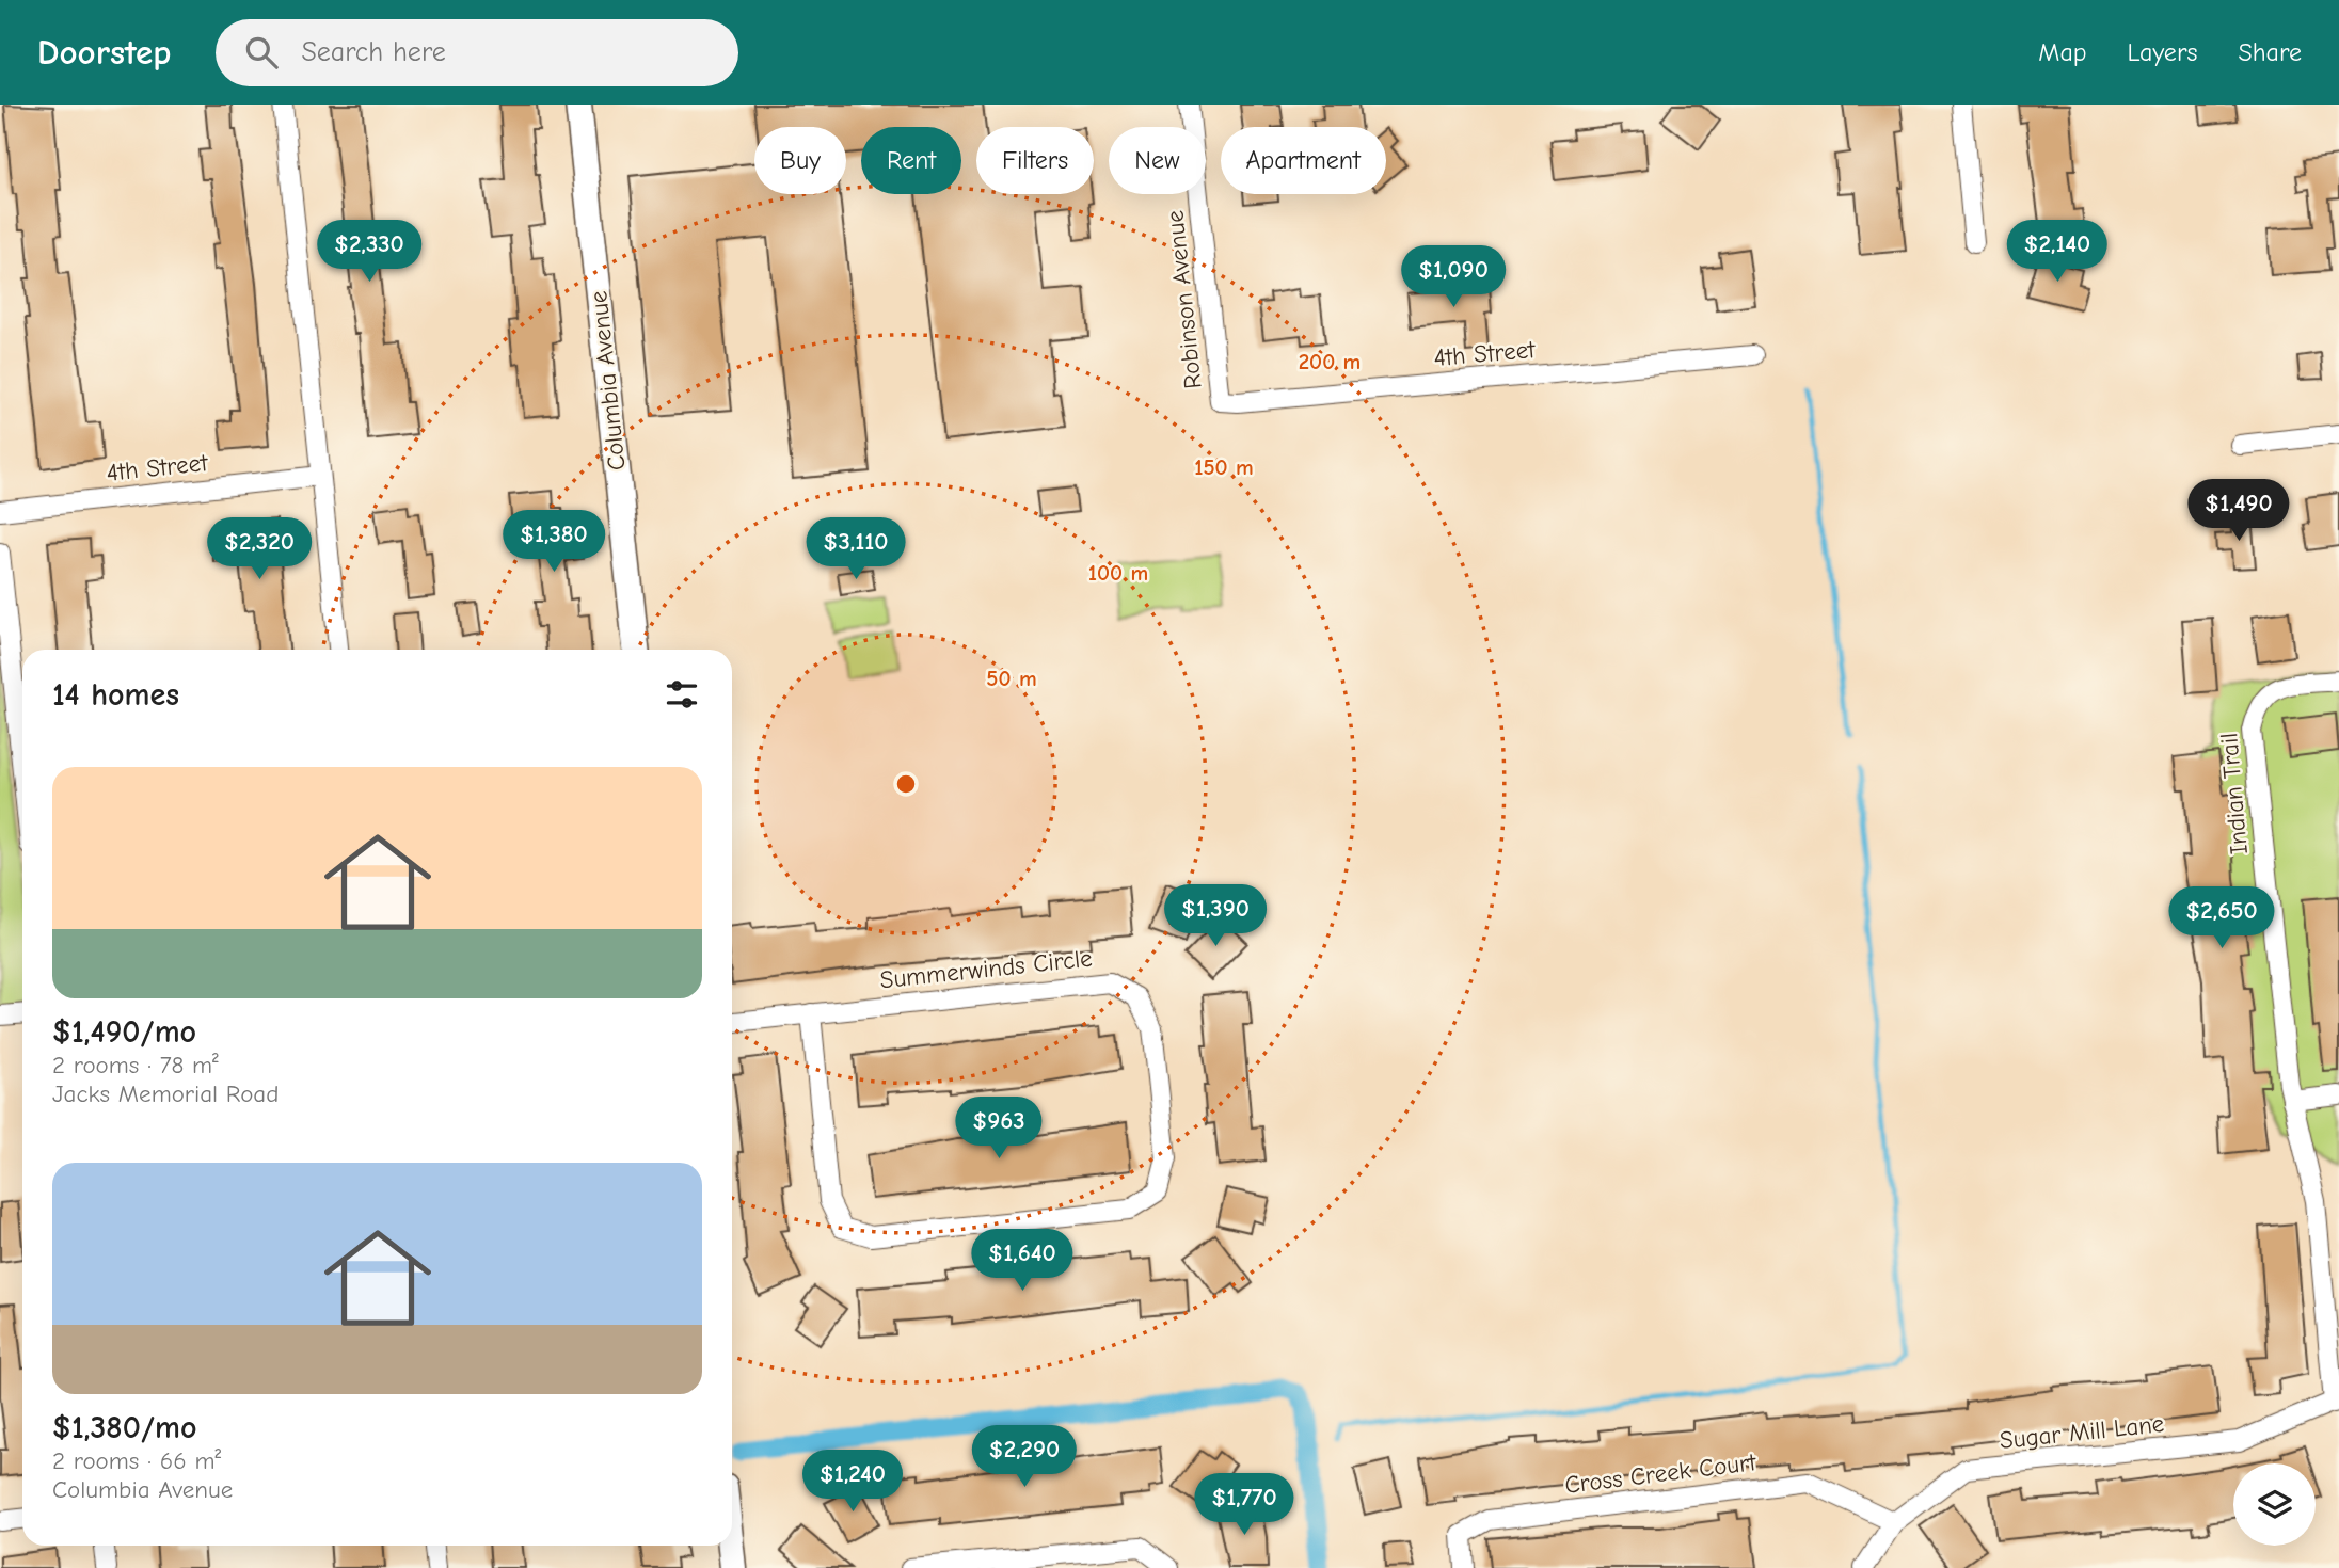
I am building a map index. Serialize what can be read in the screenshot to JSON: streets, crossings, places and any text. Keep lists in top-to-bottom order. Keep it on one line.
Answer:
{"streets":{"street":["Robinson Avenue","4th Street","Columbia Avenue","Indian Trail","Summerwinds Circle","Sugar Mill Lane","Cross Creek Court"]},"crossings":[["Robinson Avenue","4th Street"],["Indian Trail","Sugar Mill Lane"],["Sugar Mill Lane","Cross Creek Court"]],"page":{"header":"Doorstep","search":"Search here","nav":["Map","Layers","Share"],"chip":["Buy","Rent","Filters","New","Apartment"],"price":["$2,330","$2,140","$1,090","$1,490","$1,380","$2,320","$3,110","$1,390","$2,650","$963","$1,640","$2,290","$1,240","$1,770"],"heading":"14 homes","list":[{"name":"$1,490/mo","note":"2 rooms · 78 m² · Jacks Memorial Road"},{"name":"$1,380/mo","note":"2 rooms · 66 m² · Columbia Avenue"}]},"rings":["200 m","150 m","100 m","50 m"]}
